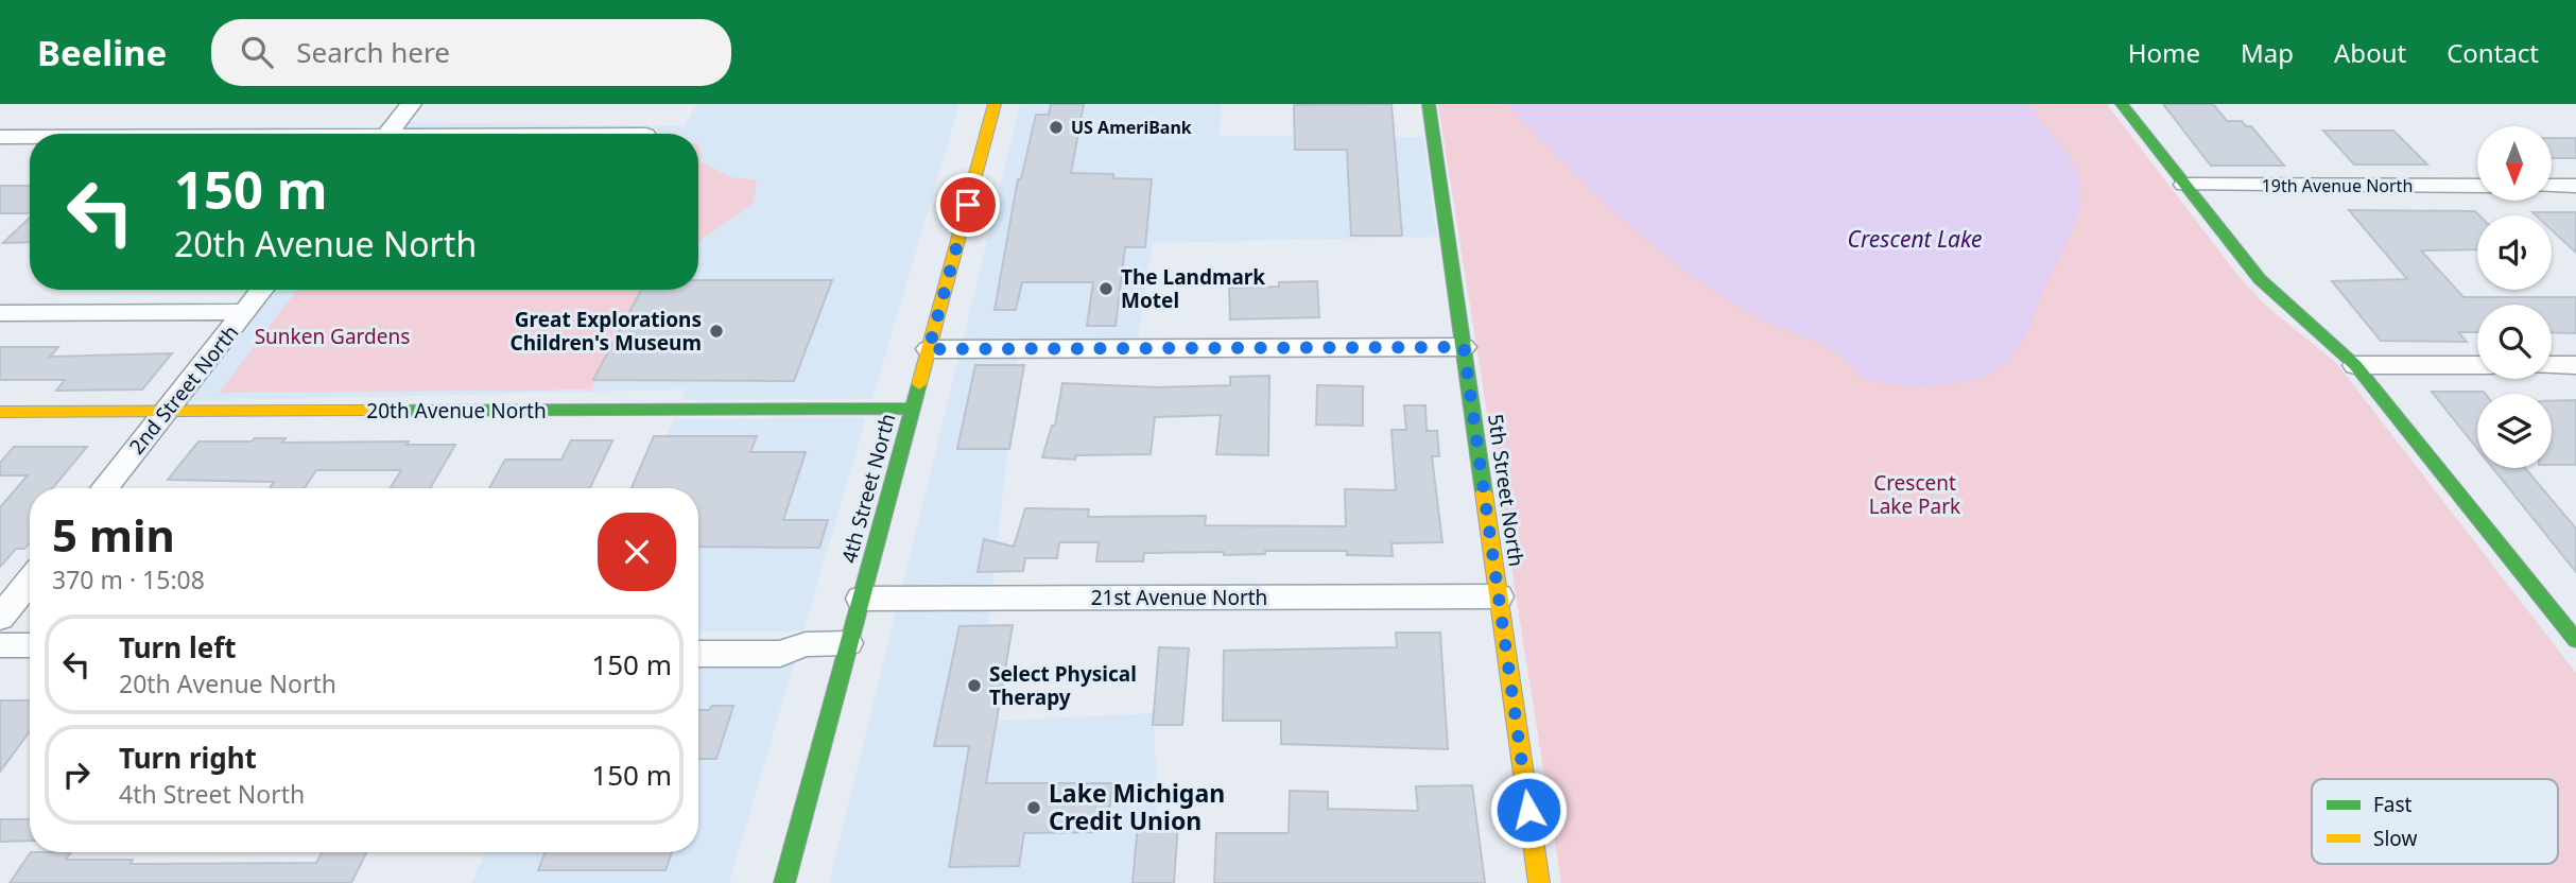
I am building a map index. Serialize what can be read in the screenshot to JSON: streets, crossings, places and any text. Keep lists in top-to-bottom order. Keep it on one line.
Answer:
{"streets":{"street":["19th Avenue North","2nd Street North","20th Avenue North","4th Street North","5th Street North","21st Avenue North"]},"crossings":[["2nd Street North","20th Avenue North"],["20th Avenue North","4th Street North"],["4th Street North","21st Avenue North"],["5th Street North","21st Avenue North"]],"water":["Crescent Lake"],"parks":["Sunken Gardens","Crescent Lake Park"],"places":["US AmeriBank","The Landmark Motel","Great Explorations Children's Museum","Select Physical Therapy","Lake Michigan Credit Union"],"legend":["Fast","Slow"],"north":"bottom","page":{"header":"Beeline","search":"Search here","nav":["Home","Map","About","Contact"],"turn":["150 m","20th Avenue North"],"heading":["5 min","370 m · 15:08"],"list":[{"name":"Turn left","note":"20th Avenue North","value":"150 m"},{"name":"Turn right","note":"4th Street North","value":"150 m"}]}}
